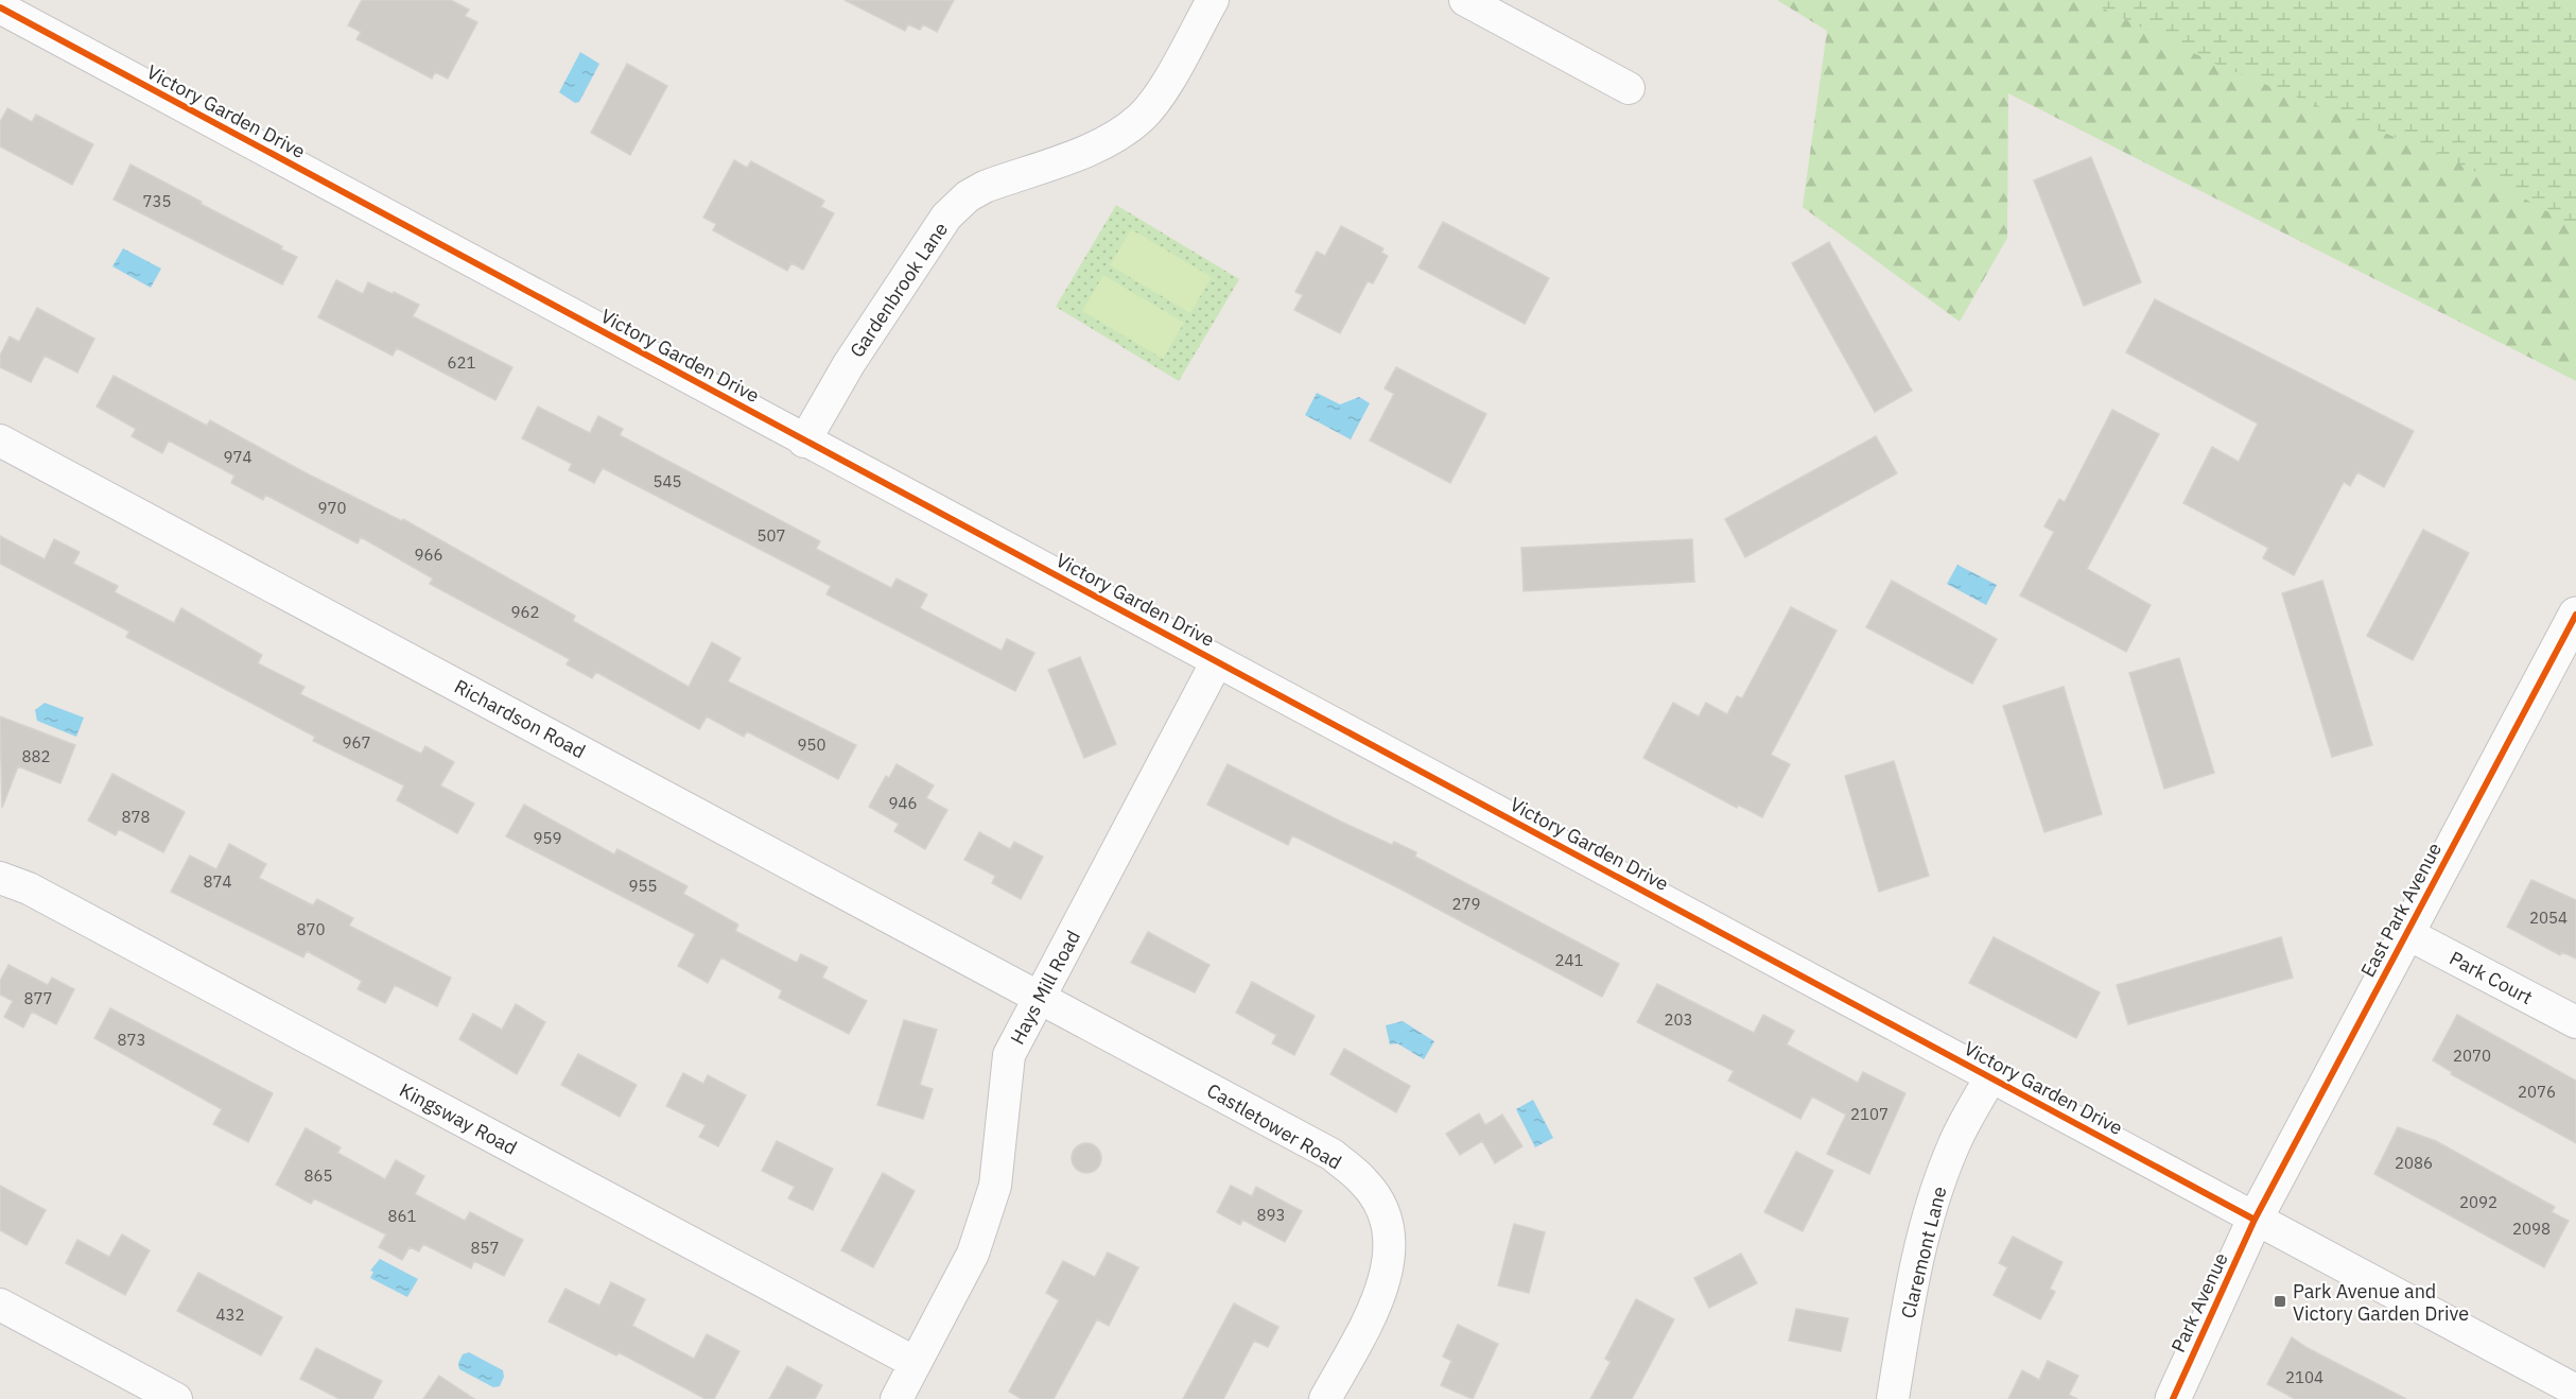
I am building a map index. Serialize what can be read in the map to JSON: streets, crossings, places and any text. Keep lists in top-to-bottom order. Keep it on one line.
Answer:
{"streets":{"main road":["East Park Avenue","Park Avenue"],"street":["Victory Garden Drive","Gardenbrook Lane","Richardson Road","Park Court","Hays Mill Road","Kingsway Road","Castletower Road","Claremont Lane"]},"crossings":[["Victory Garden Drive","Gardenbrook Lane"],["Victory Garden Drive","East Park Avenue"],["Victory Garden Drive","Hays Mill Road"],["Victory Garden Drive","Claremont Lane"],["Victory Garden Drive","Park Avenue"],["Richardson Road","Hays Mill Road"],["Richardson Road","Castletower Road"],["East Park Avenue","Park Court"],["East Park Avenue","Park Avenue"],["Hays Mill Road","Kingsway Road"],["Hays Mill Road","Castletower Road"]],"places":{"transit":["Park Avenue and Victory Garden Drive"]},"house_numbers":["735","621","974","545","970","507","966","962","967","950","882","946","878","959","874","955","279","2054","870","241","877","203","873","2070","2076","2107","2086","865","2092","893","861","2098","857","432","2104"]}
